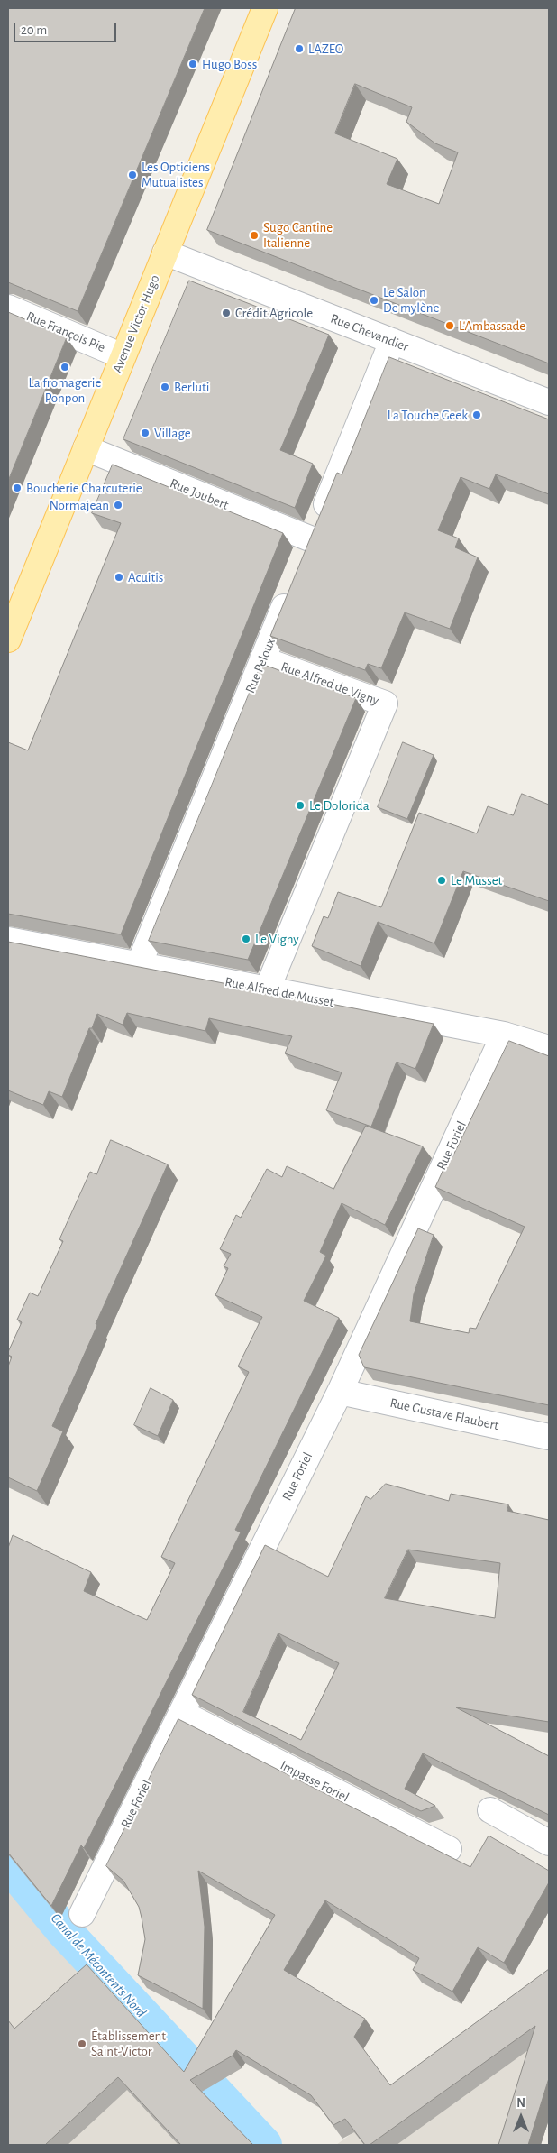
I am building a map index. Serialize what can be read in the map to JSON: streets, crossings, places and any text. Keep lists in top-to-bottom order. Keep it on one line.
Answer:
{"streets":{"main road":["Avenue Victor Hugo"],"street":["Rue François Pie","Rue Chevandier","Rue Joubert","Rue Peloux","Rue Alfred de Vigny","Rue Alfred de Musset","Rue Foriel","Rue Gustave Flaubert","Impasse Foriel"]},"crossings":[["Avenue Victor Hugo","Rue François Pie"],["Avenue Victor Hugo","Rue Chevandier"],["Avenue Victor Hugo","Rue Joubert"],["Rue Peloux","Rue Alfred de Vigny"],["Rue Peloux","Rue Alfred de Musset"],["Rue Alfred de Vigny","Rue Alfred de Musset"],["Rue Alfred de Musset","Rue Foriel"],["Rue Foriel","Rue Gustave Flaubert"],["Rue Foriel","Impasse Foriel"]],"water":["Canal de Mécontents Nord"],"places":["LAZEO","Hugo Boss","Les Opticiens Mutualistes","Sugo Cantine Italienne","Le Salon De mylène","Crédit Agricole","L'Ambassade","La fromagerie Ponpon","Berluti","La Touche Geek","Village","Boucherie Charcuterie","Normajean","Acuitis","Le Dolorida","Le Musset","Le Vigny","Établissement Saint-Victor"],"scale_bar":"20 m","north":"top"}
